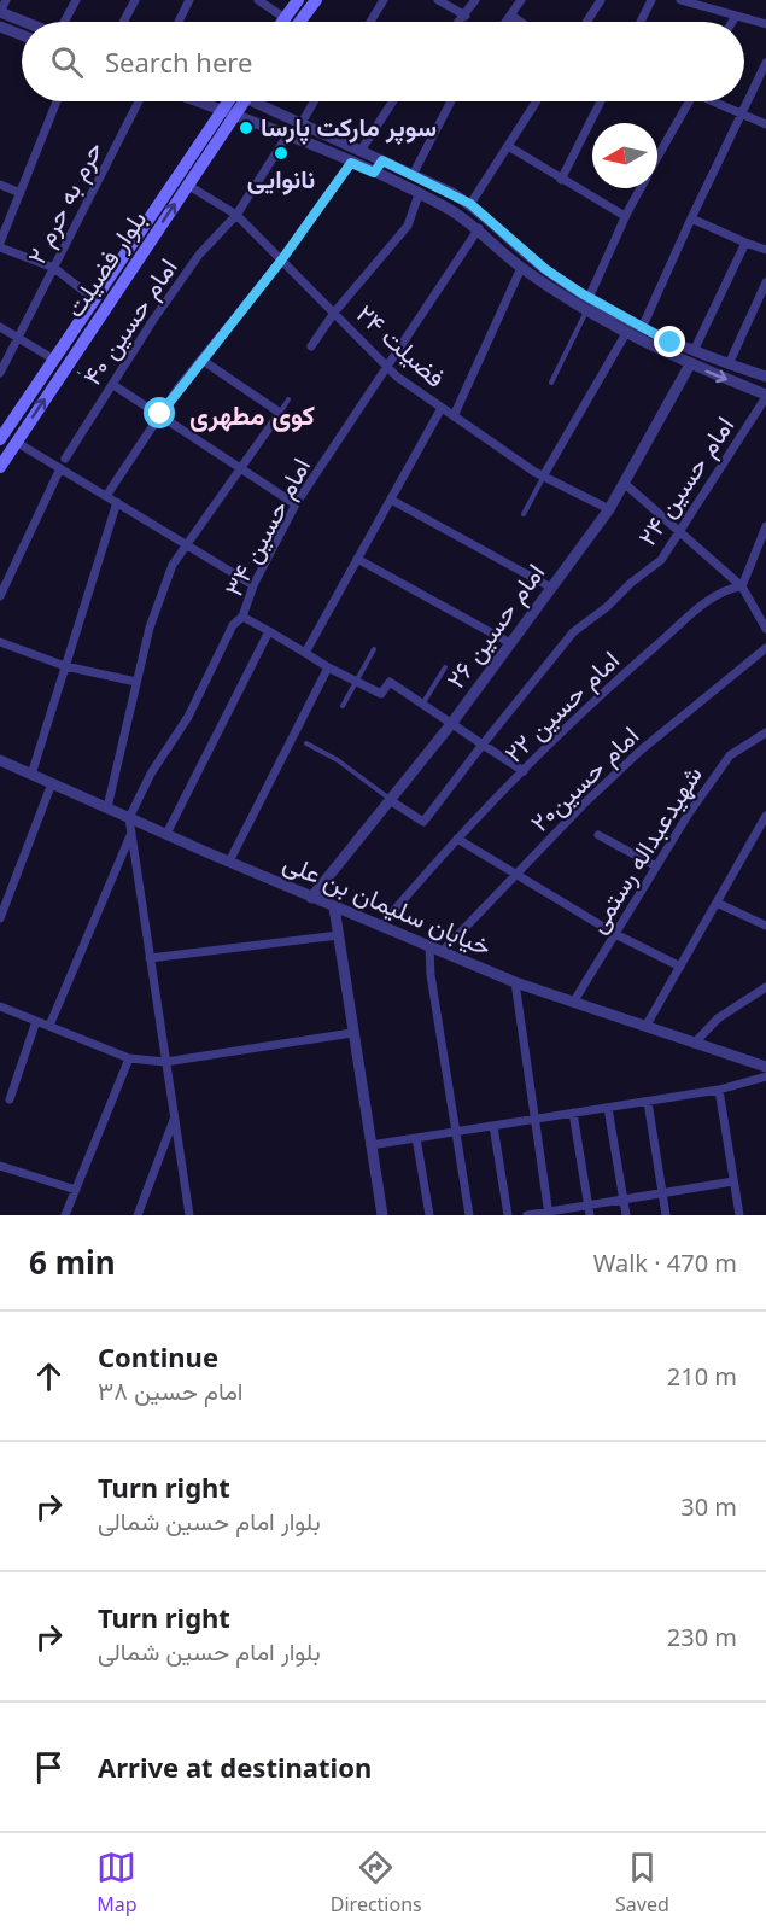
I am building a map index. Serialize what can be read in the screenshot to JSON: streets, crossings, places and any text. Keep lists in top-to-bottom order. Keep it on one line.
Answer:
{"streets":{"main road":["بلوار فضیلت"],"street":["حرم به حرم ۲","امام حسین ۴۰","فضیلت ۲۴","امام حسین ۲۴","امام حسین ۳۴","امام حسین ۲۶","امام حسین ۲۲","امام حسین۲۰","شهیدعبداله رستمی","خیابان سلیمان بن علی"]},"crossings":[["بلوار فضیلت","فضیلت ۲۴"],["امام حسین ۴۰","فضیلت ۲۴"],["فضیلت ۲۴","امام حسین ۳۴"],["فضیلت ۲۴","امام حسین ۲۶"],["امام حسین ۲۴","امام حسین ۲۶"],["امام حسین ۳۴","خیابان سلیمان بن علی"],["امام حسین ۲۶","خیابان سلیمان بن علی"],["امام حسین ۲۲","خیابان سلیمان بن علی"],["امام حسین۲۰","خیابان سلیمان بن علی"],["شهیدعبداله رستمی","خیابان سلیمان بن علی"]],"districts":["کوی مطهری"],"places":["سوپر مارکت پارسا","نانوایی"],"north":"left","page":{"search":"Search here","heading":["6 min","Walk · 470 m"],"list":[["Continue","امام حسین ۳۸","210 m"],["Turn right","بلوار امام حسین شمالی","30 m"],["Turn right","بلوار امام حسین شمالی","230 m"],"Arrive at destination"],"nav":["Map","Directions","Saved"]}}
